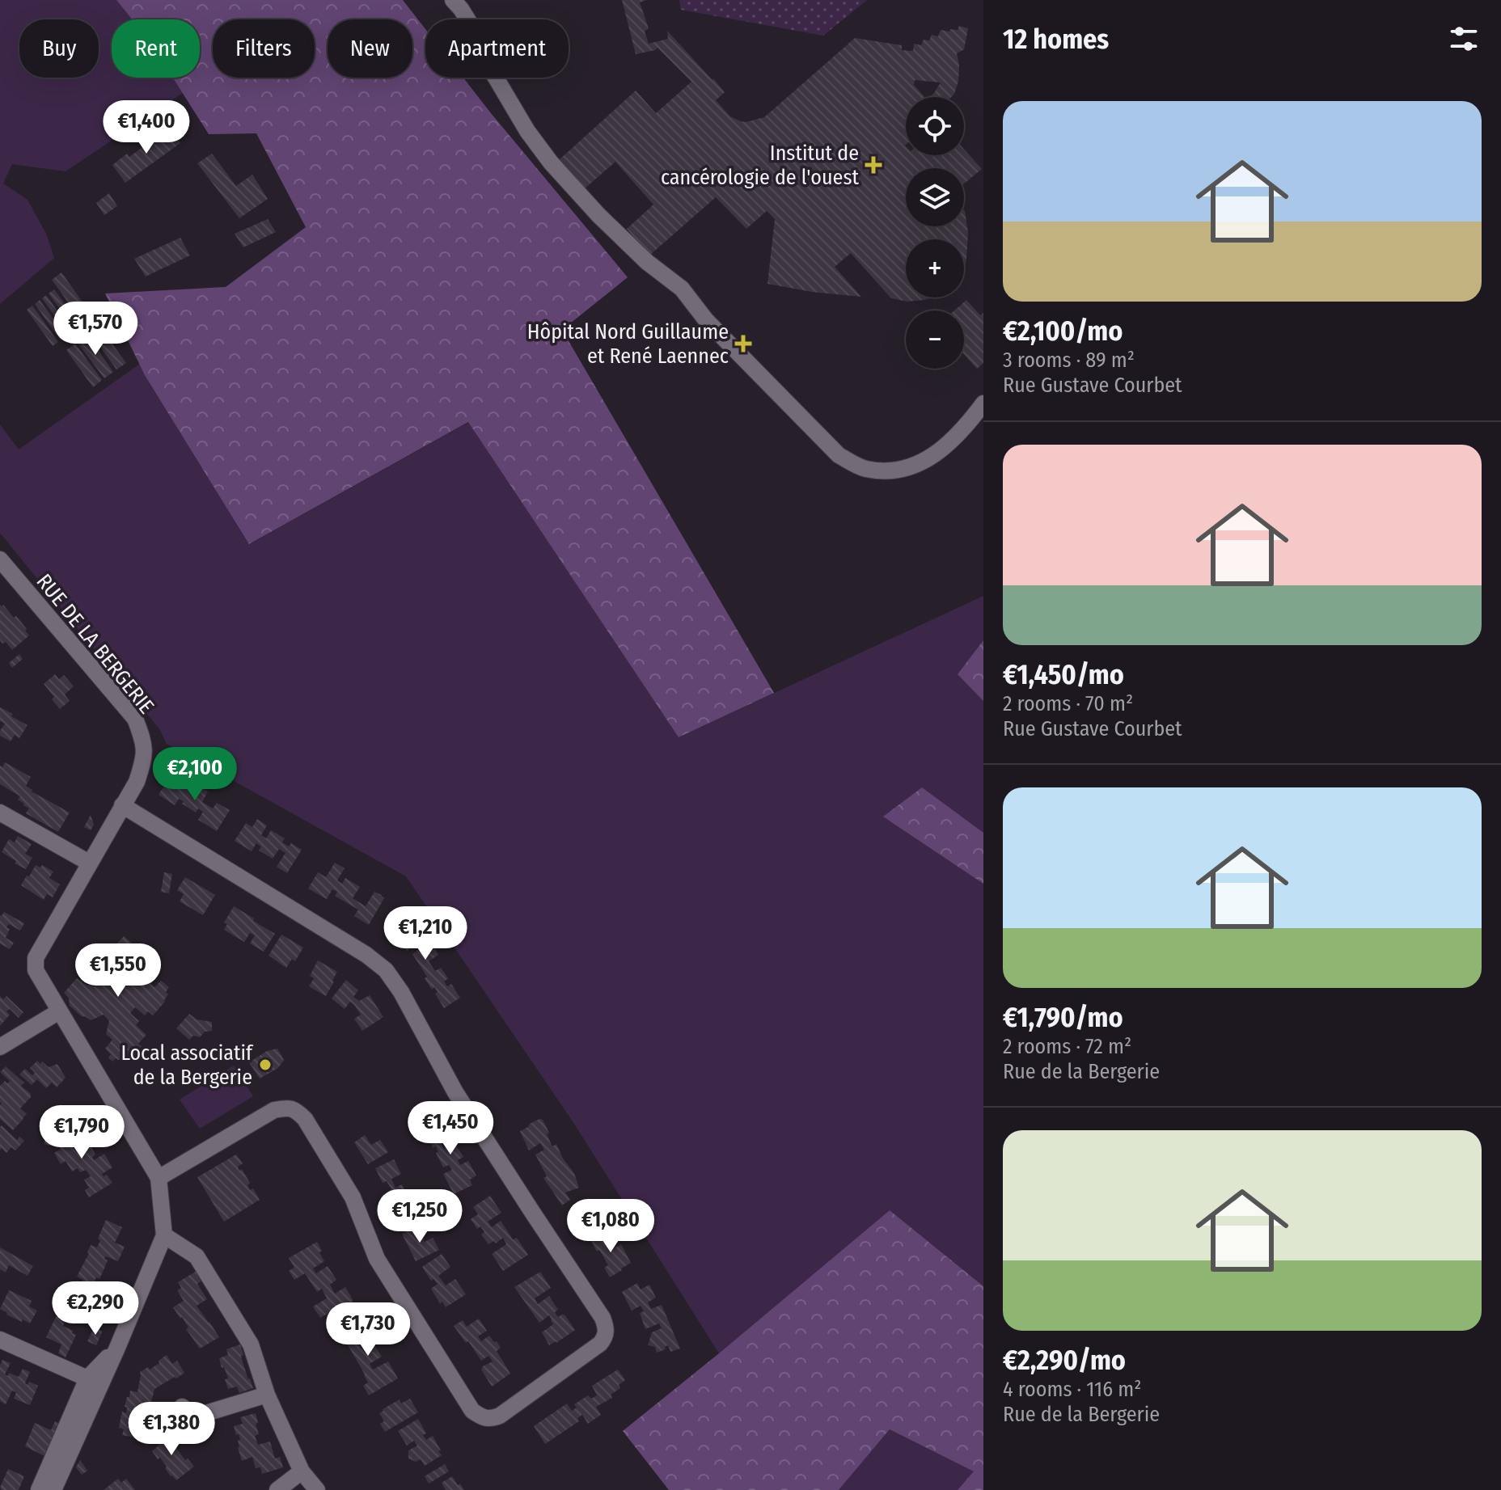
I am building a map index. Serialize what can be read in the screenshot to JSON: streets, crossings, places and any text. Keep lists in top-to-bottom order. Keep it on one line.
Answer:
{"streets":{"street":["RUE DE LA BERGERIE"]},"places":{"health":["Institut de cancérologie de l'ouest","Hôpital Nord Guillaume et René Laennec"],"other":["Local associatif de la Bergerie"]},"page":{"heading":"12 homes","chip":["Buy","Rent","Filters","New","Apartment"],"list":[{"name":"€2,100/mo","note":"3 rooms · 89 m² · Rue Gustave Courbet"},{"name":"€1,450/mo","note":"2 rooms · 70 m² · Rue Gustave Courbet"},{"name":"€1,790/mo","note":"2 rooms · 72 m² · Rue de la Bergerie"},{"name":"€2,290/mo","note":"4 rooms · 116 m² · Rue de la Bergerie"}],"map_buttons":["+","−"],"price":["€1,400","€1,570","€2,100","€1,210","€1,550","€1,450","€1,790","€1,250","€1,080","€2,290","€1,730","€1,380"]}}
